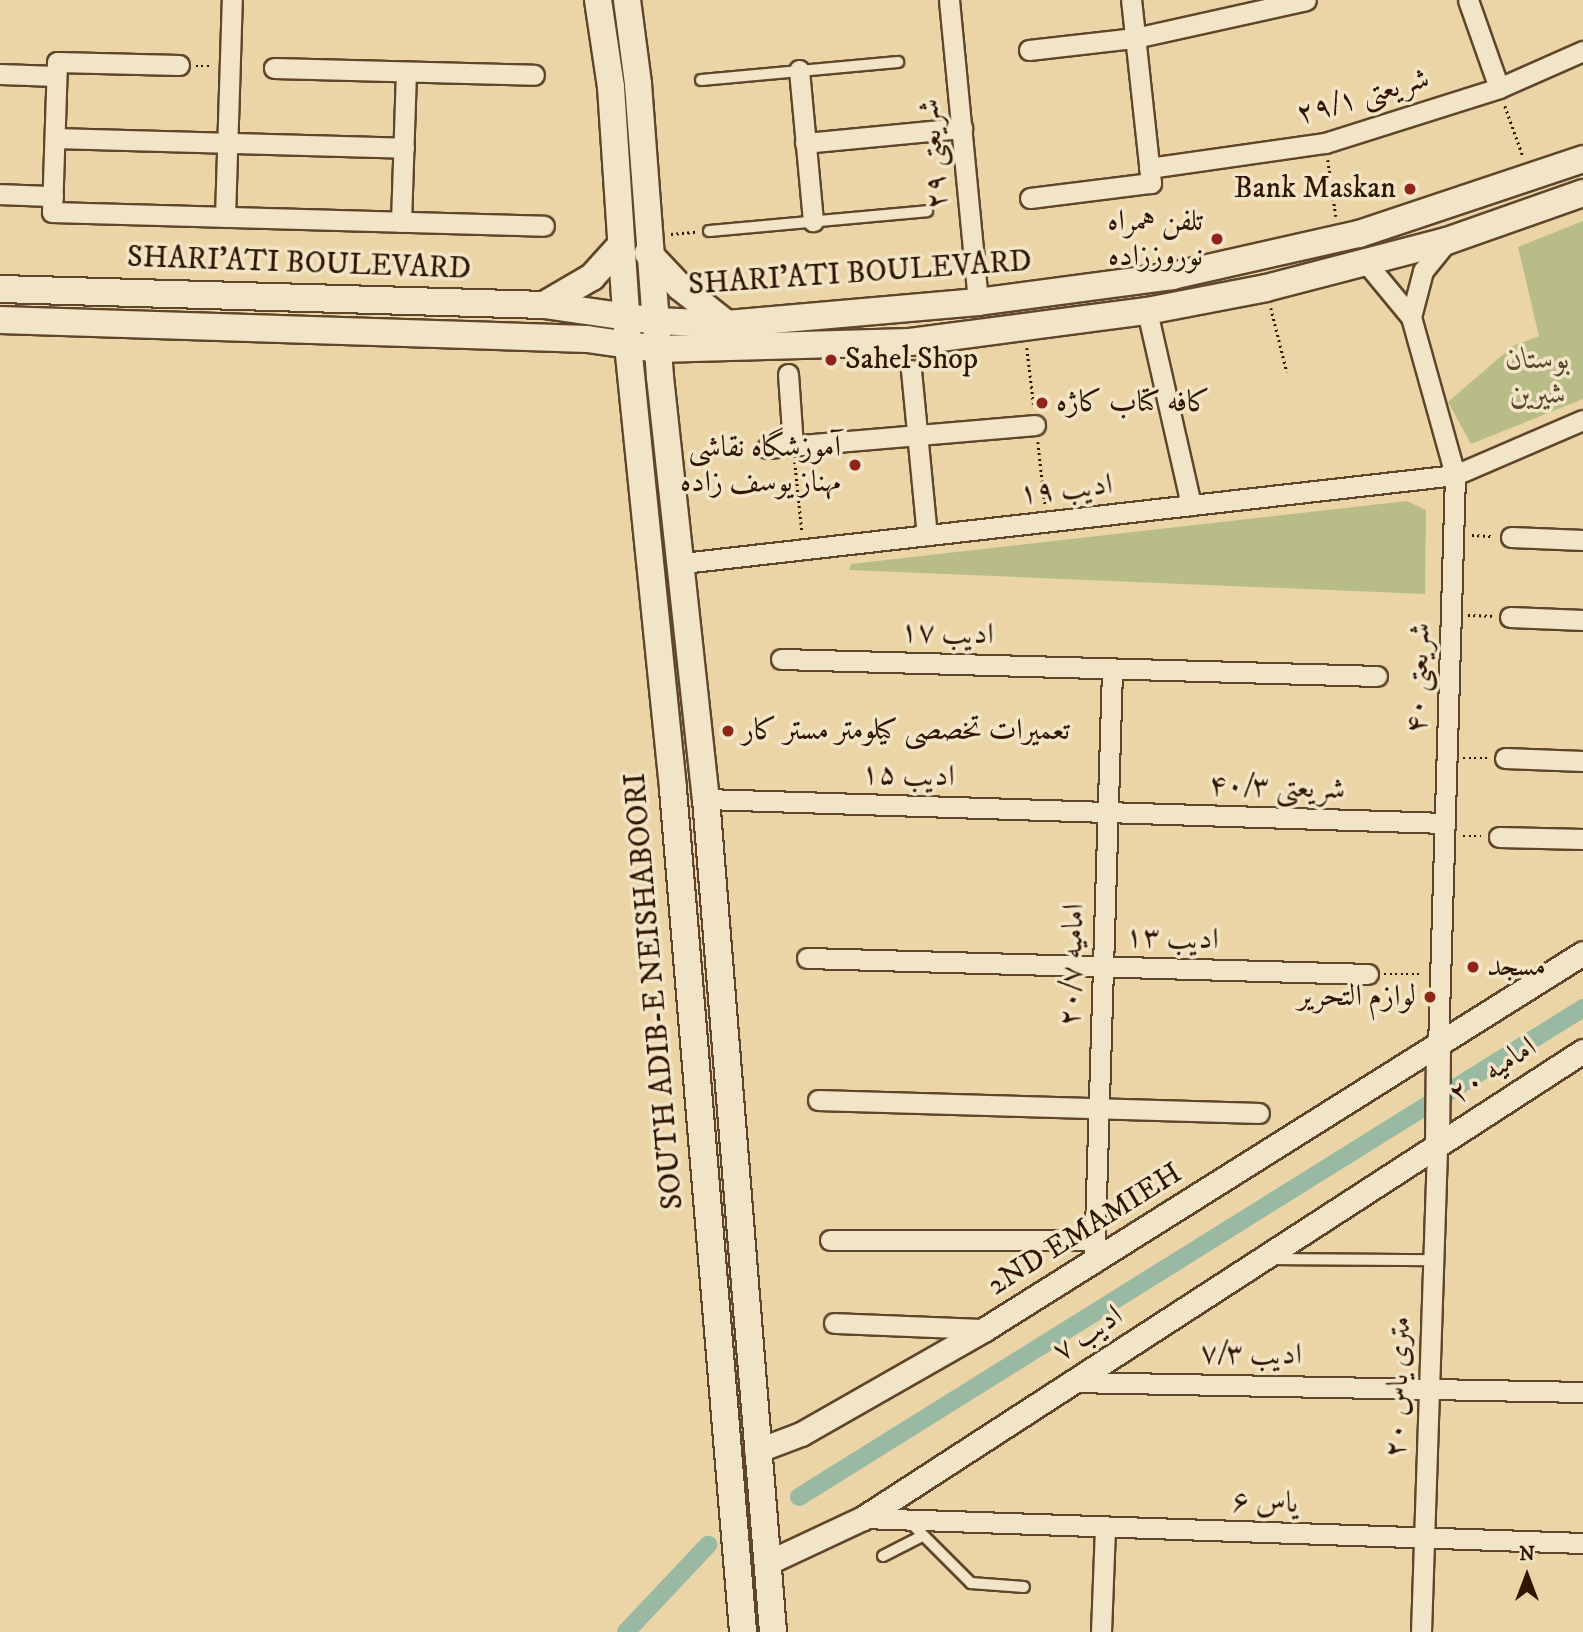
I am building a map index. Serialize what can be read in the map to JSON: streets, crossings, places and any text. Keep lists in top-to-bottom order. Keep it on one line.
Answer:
{"streets":{"main road":["SHARI'ATI BOULEVARD","SOUTH ADIB-E NEISHABOORI"],"street":["شریعتی ۲۹/۱","شریعتی ۲۹","ادیب ۱۹","ادیب ۱۷","شریعتی ۴۰","ادیب ۱۵","شریعتی ۴۰/۳","ادیب ۱۳","امامیه ۲۰/۷","امامیه ۲۰","2ND EMAMIEH","ادیب ۷","ادیب ۷/۳","۲۰ متری یاس","یاس ۶"]},"crossings":[["شریعتی ۲۹","SHARI'ATI BOULEVARD"],["SHARI'ATI BOULEVARD","SOUTH ADIB-E NEISHABOORI"],["ادیب ۱۹","شریعتی ۴۰"],["ادیب ۱۷","امامیه ۲۰/۷"],["شریعتی ۴۰","شریعتی ۴۰/۳"],["شریعتی ۴۰","امامیه ۲۰"],["شریعتی ۴۰","2ND EMAMIEH"],["ادیب ۱۵","شریعتی ۴۰/۳"],["ادیب ۱۵","امامیه ۲۰/۷"],["شریعتی ۴۰/۳","امامیه ۲۰/۷"],["ادیب ۱۳","امامیه ۲۰/۷"],["امامیه ۲۰/۷","2ND EMAMIEH"],["امامیه ۲۰","2ND EMAMIEH"],["امامیه ۲۰","ادیب ۷"],["امامیه ۲۰","۲۰ متری یاس"],["ادیب ۷","ادیب ۷/۳"],["ادیب ۷","۲۰ متری یاس"],["ادیب ۷","یاس ۶"],["ادیب ۷/۳","۲۰ متری یاس"],["۲۰ متری یاس","یاس ۶"]],"parks":["بوستان شیرین"],"places":["Bank Maskan","تلفن همراه نوروززاده","Sahel Shop","کافه کتاب کاژه","آموزشگاه نقاشی مهناز یوسف زاده","تعمیرات تخصصی کیلومتر مستر کار","مسجد","لوازم التحریر"],"north":"top"}
